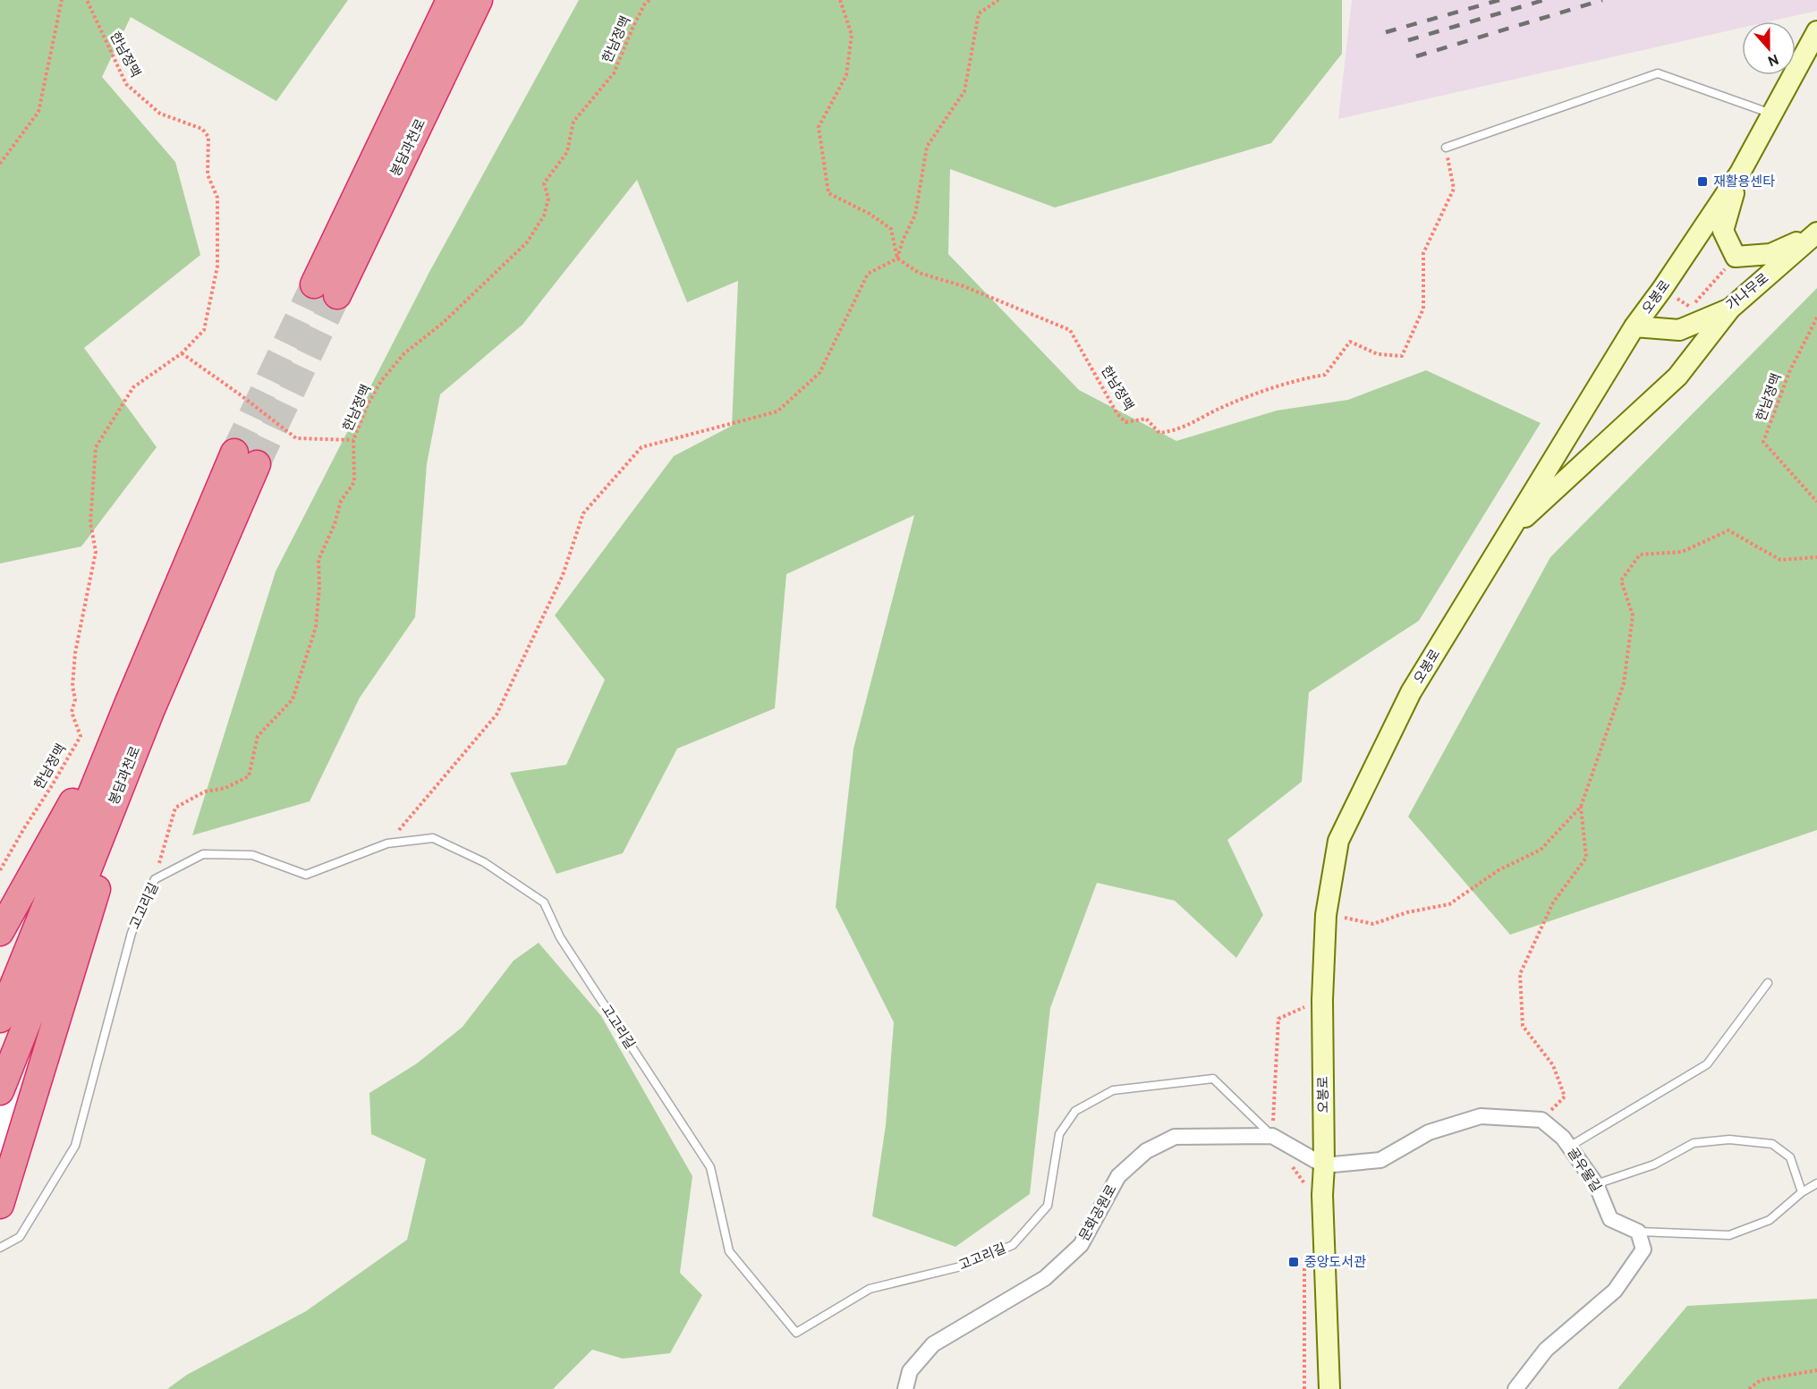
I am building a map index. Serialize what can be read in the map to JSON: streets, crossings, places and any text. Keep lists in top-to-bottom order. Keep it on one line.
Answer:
{"streets":{"highway":["봉담과천로"],"street":["가나무로","오봉로","골우물길","문화공원로"],"lane":["고고리길"],"path":["한남정맥"]},"crossings":[["한남정맥","고고리길"],["가나무로","오봉로"],["고고리길","문화공원로"]],"places":{"transit":["재활용센타","중앙도서관"]},"north":"bottom"}
